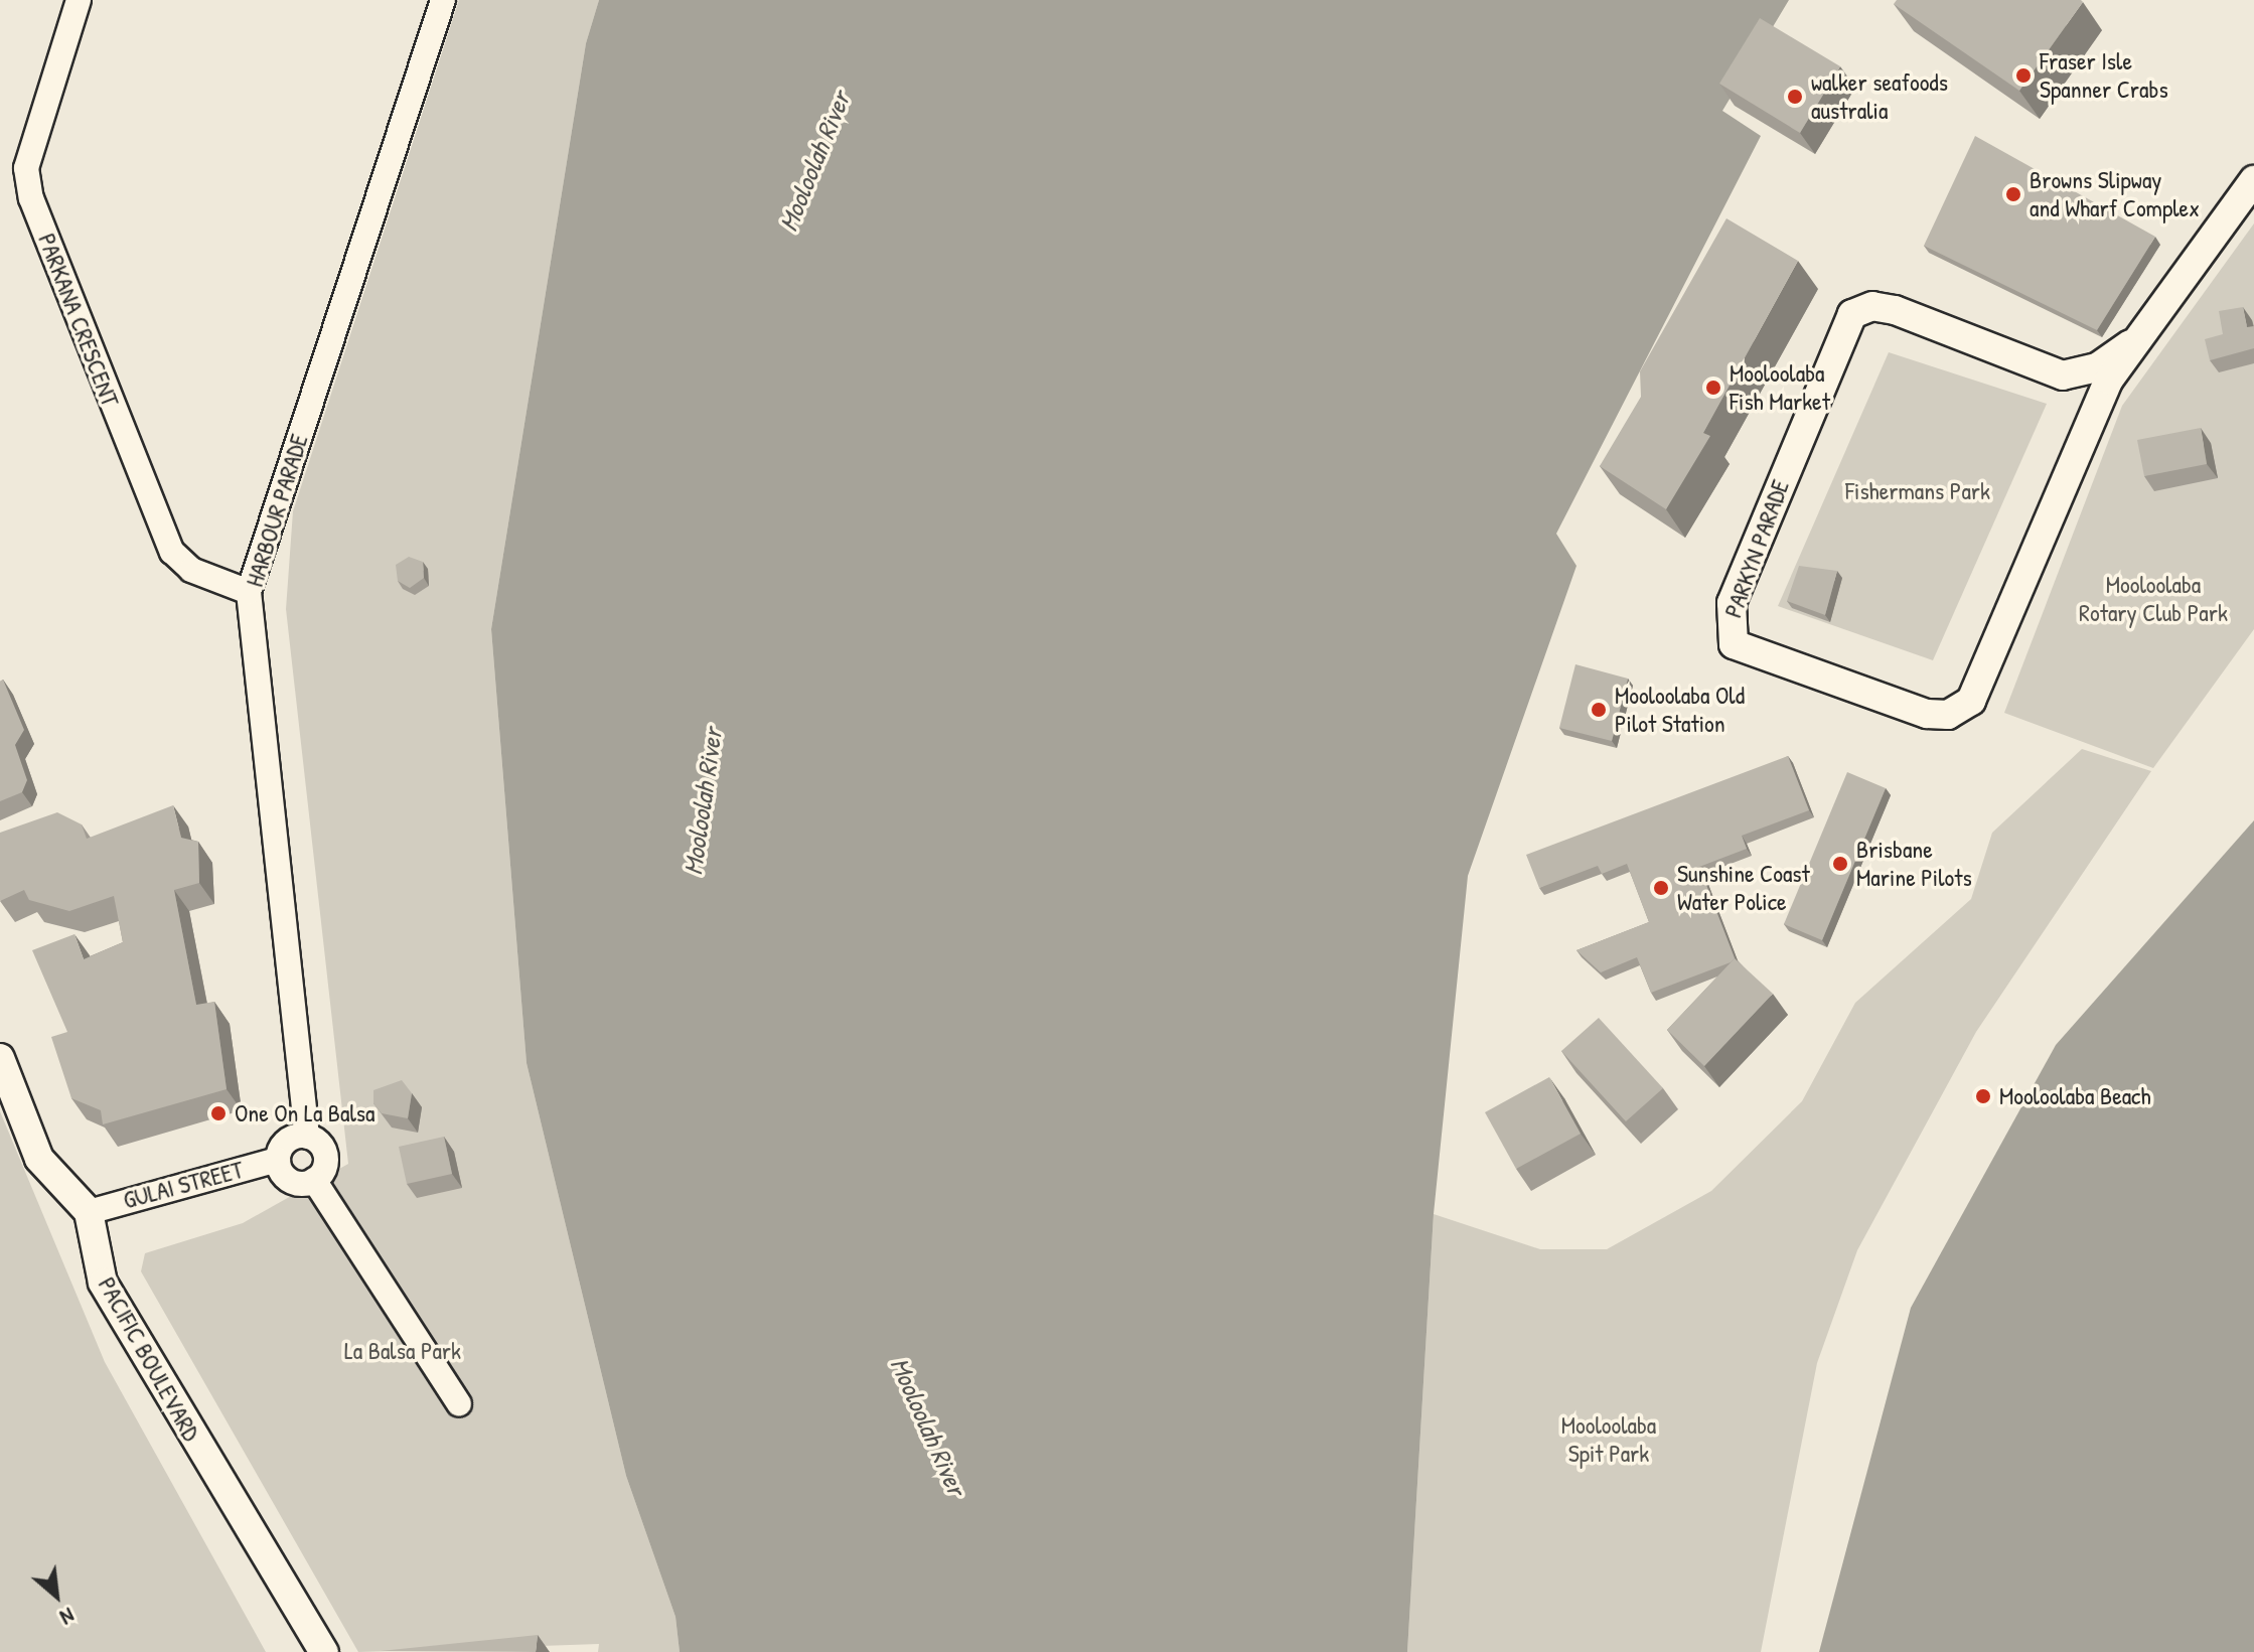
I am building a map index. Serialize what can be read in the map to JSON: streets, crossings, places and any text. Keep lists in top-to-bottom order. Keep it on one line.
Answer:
{"streets":{"street":["PARKANA CRESCENT","HARBOUR PARADE","PARKYN PARADE","GULAI STREET","PACIFIC BOULEVARD"]},"crossings":[["PARKANA CRESCENT","HARBOUR PARADE"],["HARBOUR PARADE","GULAI STREET"],["GULAI STREET","PACIFIC BOULEVARD"]],"water":["Mooloolah River"],"parks":["Fishermans Park","Mooloolaba Rotary Club Park","La Balsa Park","Mooloolaba Spit Park"],"places":["Fraser Isle Spanner Crabs","walker seafoods australia","Browns Slipway and Wharf Complex","Mooloolaba Fish Market","Mooloolaba Old Pilot Station","Brisbane Marine Pilots","Sunshine Coast Water Police","Mooloolaba Beach","One On La Balsa"],"north":"bottom right"}
